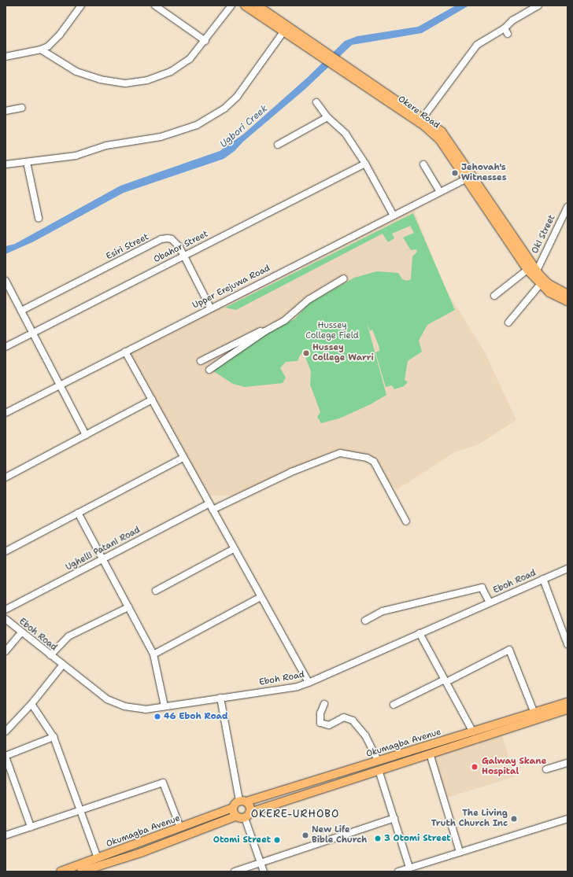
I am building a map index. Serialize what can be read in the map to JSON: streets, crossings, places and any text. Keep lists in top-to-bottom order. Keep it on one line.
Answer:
{"streets":{"main road":["Okere Road","Okumagba Avenue"],"street":["Oki Street","Esiri Street","Obahor Street","Upper Erejuwa Road","Ughelli Patani Road","Eboh Road"]},"crossings":[["Okere Road","Oki Street"],["Okere Road","Upper Erejuwa Road"],["Esiri Street","Obahor Street"],["Esiri Street","Upper Erejuwa Road"]],"districts":["OKERE-URHOBO"],"water":["Ugbori Creek"],"parks":["Hussey College Field"],"places":["Jehovah's Witnesses","Hussey College Warri","46 Eboh Road","Galway Skane Hospital","The Living Truth Church Inc","New Life Bible Church","3 Otomi Street","Otomi Street"]}
